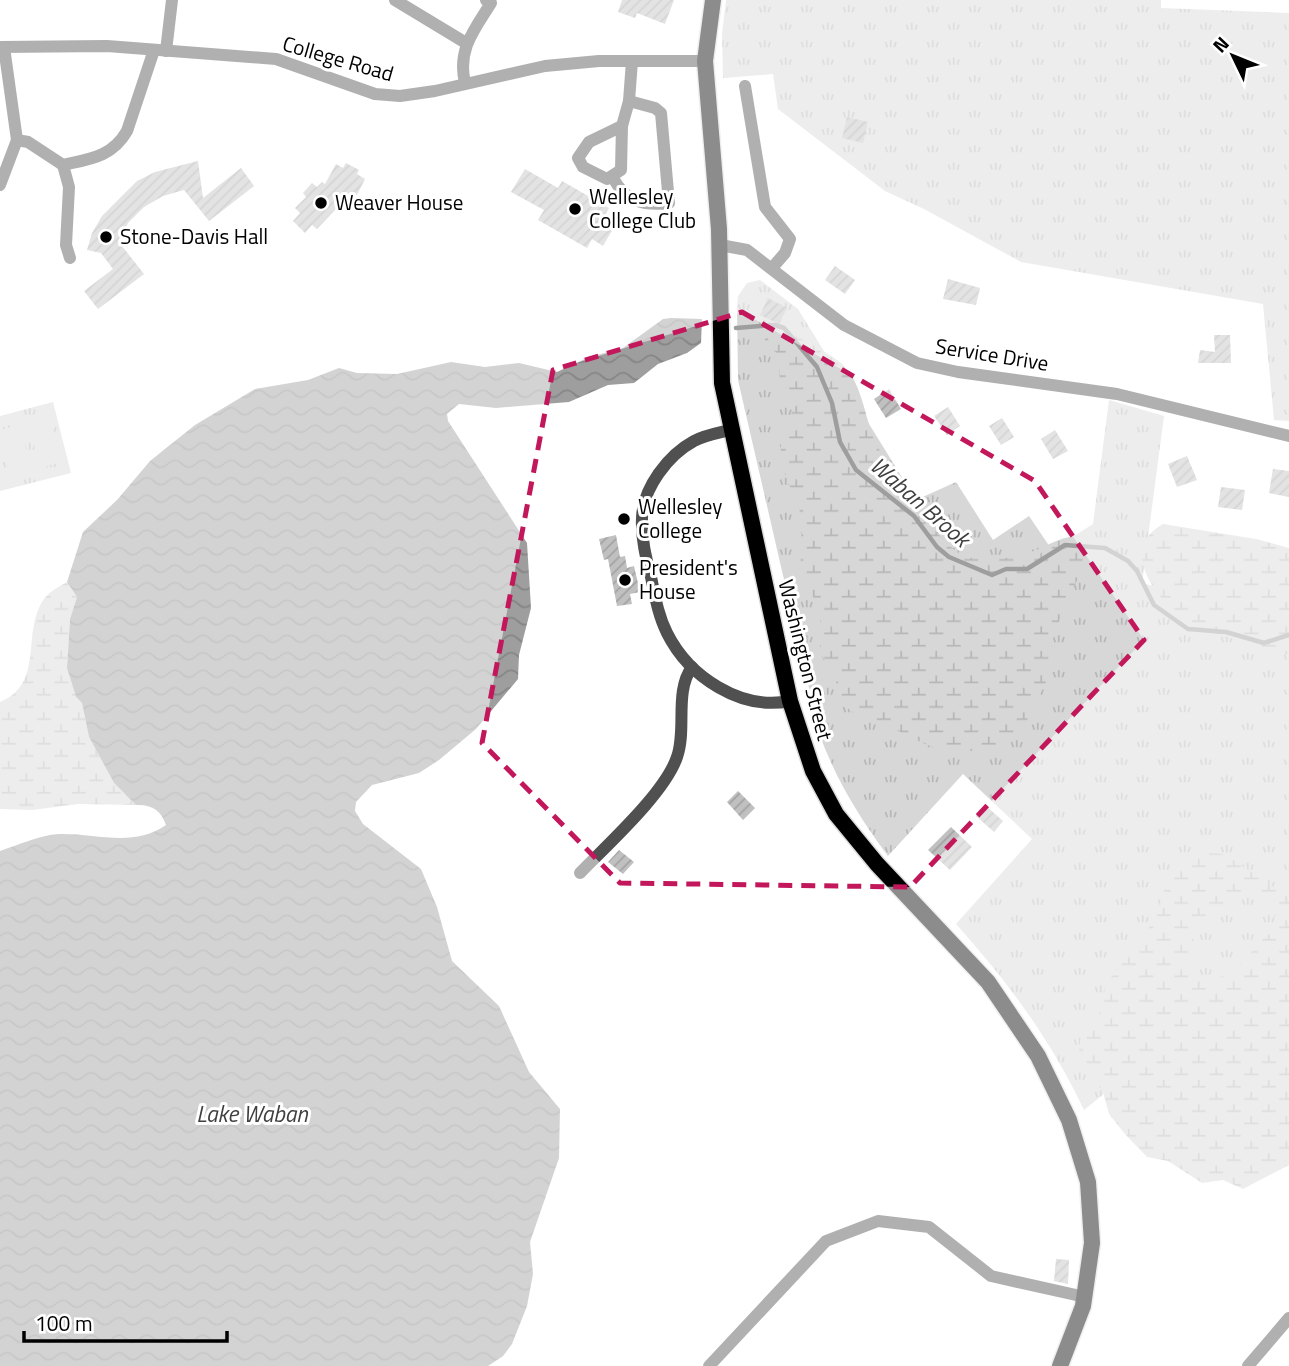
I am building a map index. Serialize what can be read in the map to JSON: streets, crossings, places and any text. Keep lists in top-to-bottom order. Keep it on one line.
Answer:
{"streets":{"main road":["Washington Street"],"street":["College Road","Service Drive"]},"crossings":[["College Road","Washington Street"],["Service Drive","Washington Street"]],"water":["Waban Brook","Lake Waban"],"places":["Weaver House","Wellesley College Club","Stone-Davis Hall","Wellesley College","President's House"],"scale_bar":"100 m","north":"top left"}
